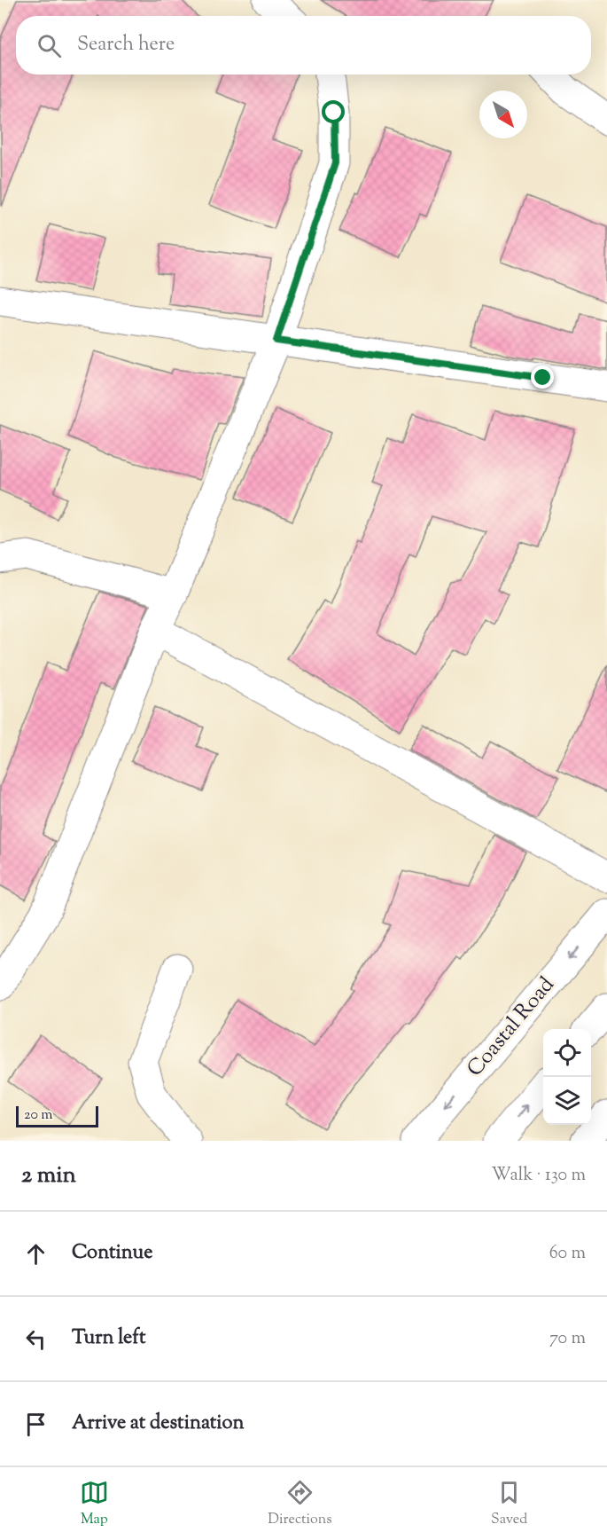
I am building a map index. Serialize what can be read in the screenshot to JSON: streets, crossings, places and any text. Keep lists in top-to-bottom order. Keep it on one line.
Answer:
{"streets":{"main road":["Coastal Road"]},"scale_bar":"20 m","north":"bottom right","page":{"search":"Search here","scale":"20 m","heading":["2 min","Walk · 130 m"],"list":[["Continue","60 m"],["Turn left","70 m"],"Arrive at destination"],"nav":["Map","Directions","Saved"]}}
